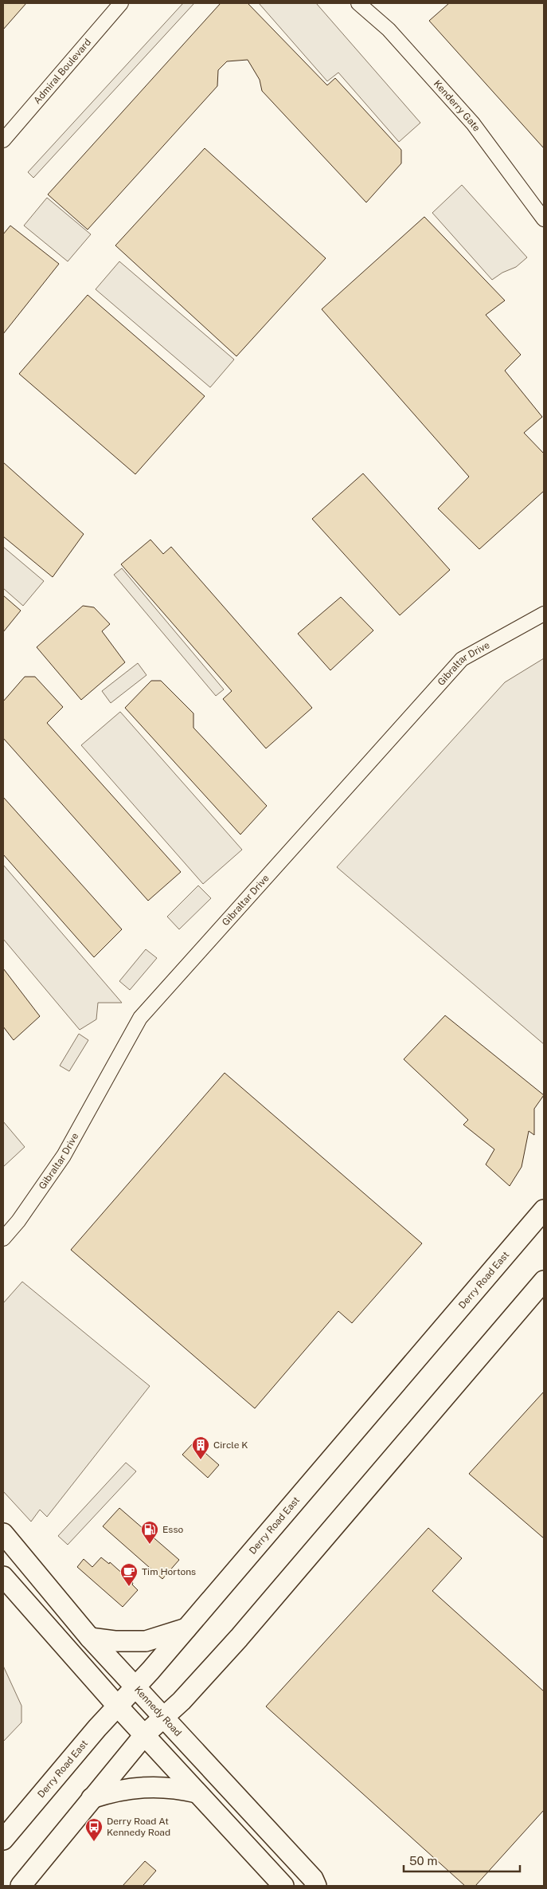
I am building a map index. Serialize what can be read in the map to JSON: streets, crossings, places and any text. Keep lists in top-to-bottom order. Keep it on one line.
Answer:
{"streets":{"main road":["Derry Road East","Kennedy Road"],"street":["Admiral Boulevard","Kenderry Gate","Gibraltar Drive"]},"crossings":[["Derry Road East","Kennedy Road"]],"places":{"building":["Circle K"],"fuel station":["Esso"],"cafe":["Tim Hortons"],"bus stop":["Derry Road At Kennedy Road"]},"scale_bar":"50 m"}
